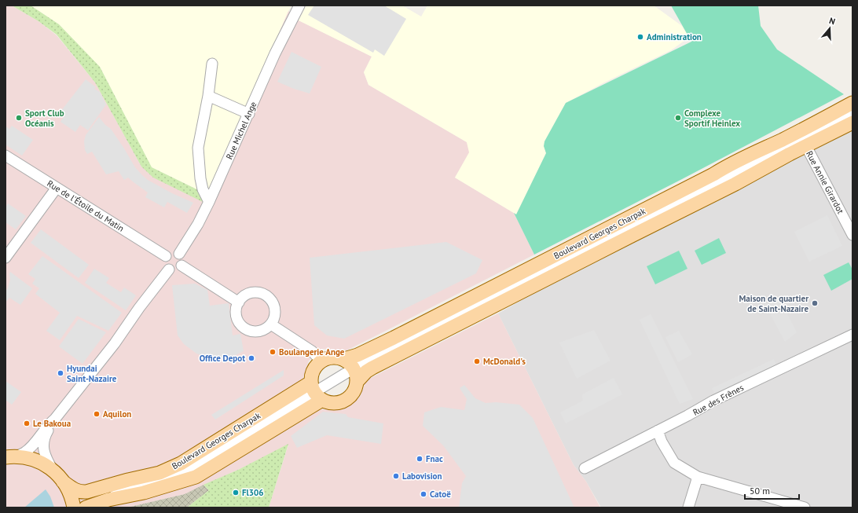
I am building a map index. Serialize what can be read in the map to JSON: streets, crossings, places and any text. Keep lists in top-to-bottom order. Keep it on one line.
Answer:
{"streets":{"main road":["Boulevard Georges Charpak"],"street":["Rue Michel Ange","Rue Annie Girardot","Rue de l'Étoile du Matin","Rue des Frênes"]},"crossings":[["Rue Michel Ange","Rue de l'Étoile du Matin"],["Rue Annie Girardot","Boulevard Georges Charpak"]],"places":["Administration","Sport Club Océanis","Complexe Sportif Heinlex","Maison de quartier de Saint-Nazaire","Boulangerie Ange","Office Depot","McDonald's","Hyundai Saint-Nazaire","Aquilon","Le Bakoua","Fnac","Labovision","Fl306","Catoë"],"scale_bar":"50 m","north":"top"}
